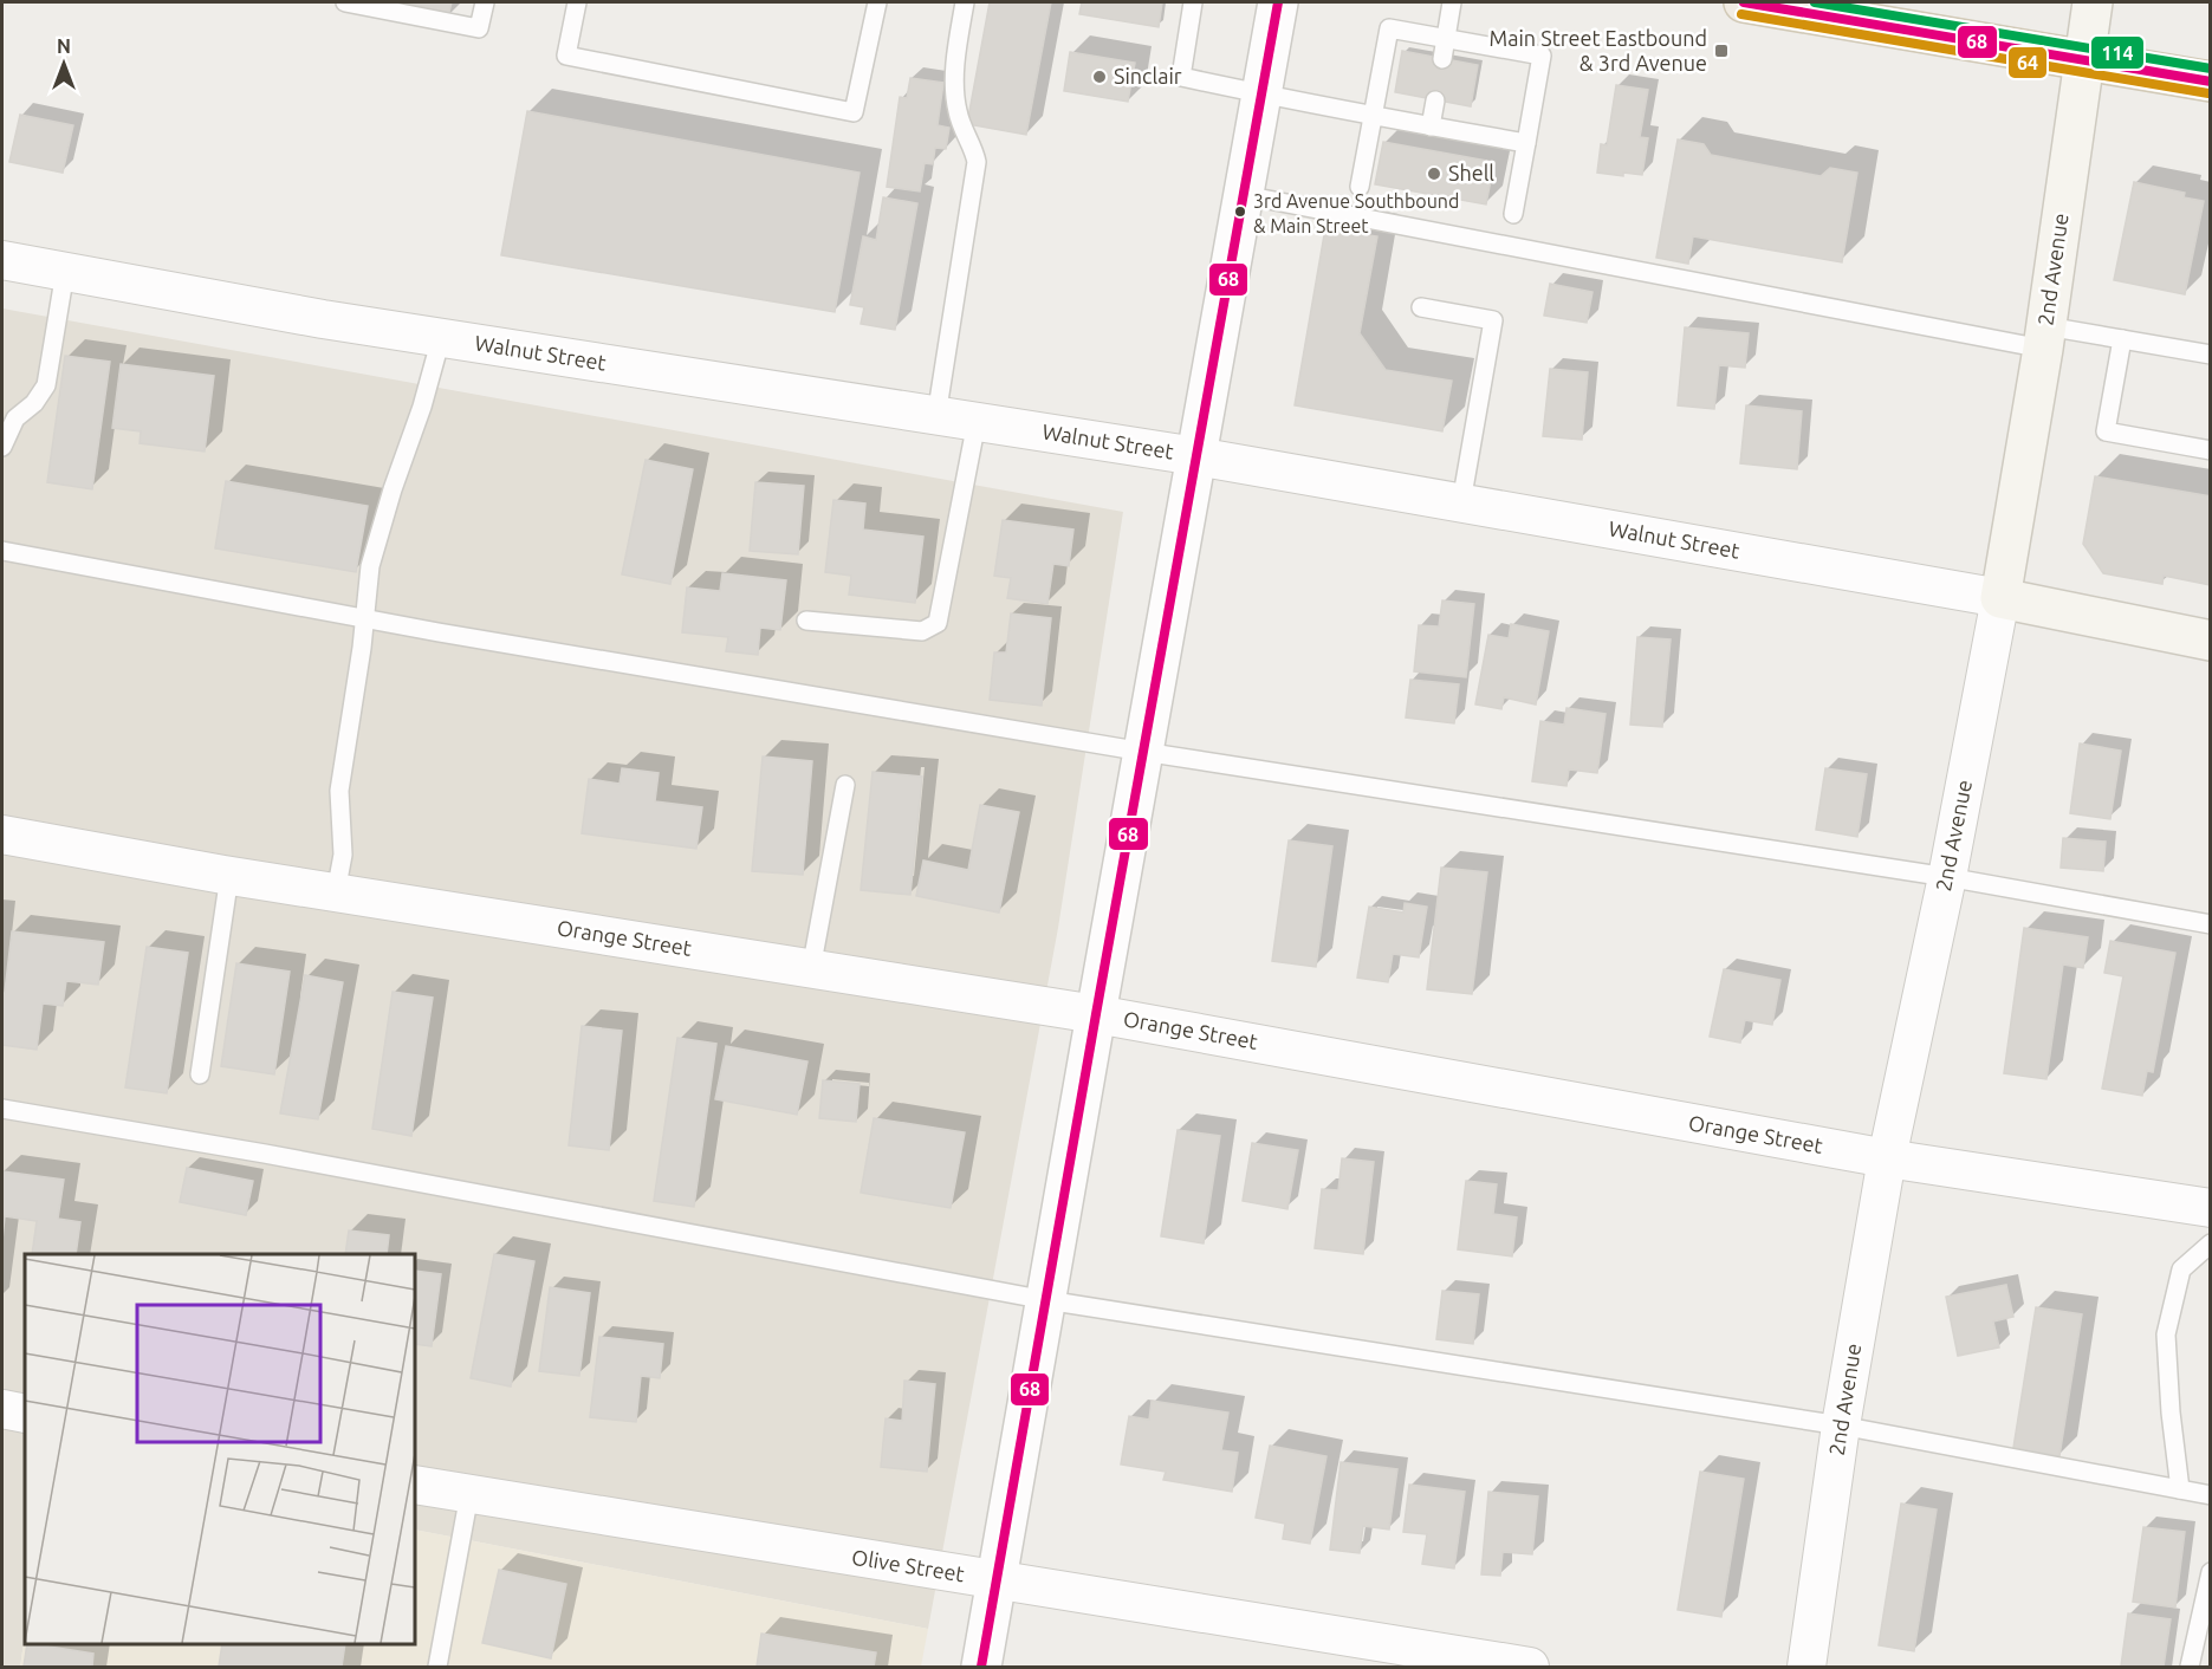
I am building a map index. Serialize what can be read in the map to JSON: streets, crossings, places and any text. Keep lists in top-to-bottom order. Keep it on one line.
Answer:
{"streets":{"main road":["2nd Avenue","Walnut Street"],"street":["Orange Street","Olive Street"]},"crossings":[["2nd Avenue","Walnut Street"],["2nd Avenue","Orange Street"]],"places":{"transit":["Main Street Eastbound & 3rd Avenue"],"other":["Sinclair","Shell","3rd Avenue Southbound & Main Street"]},"lines":["transit line 68","transit line 114","transit line 64"],"north":"top"}
